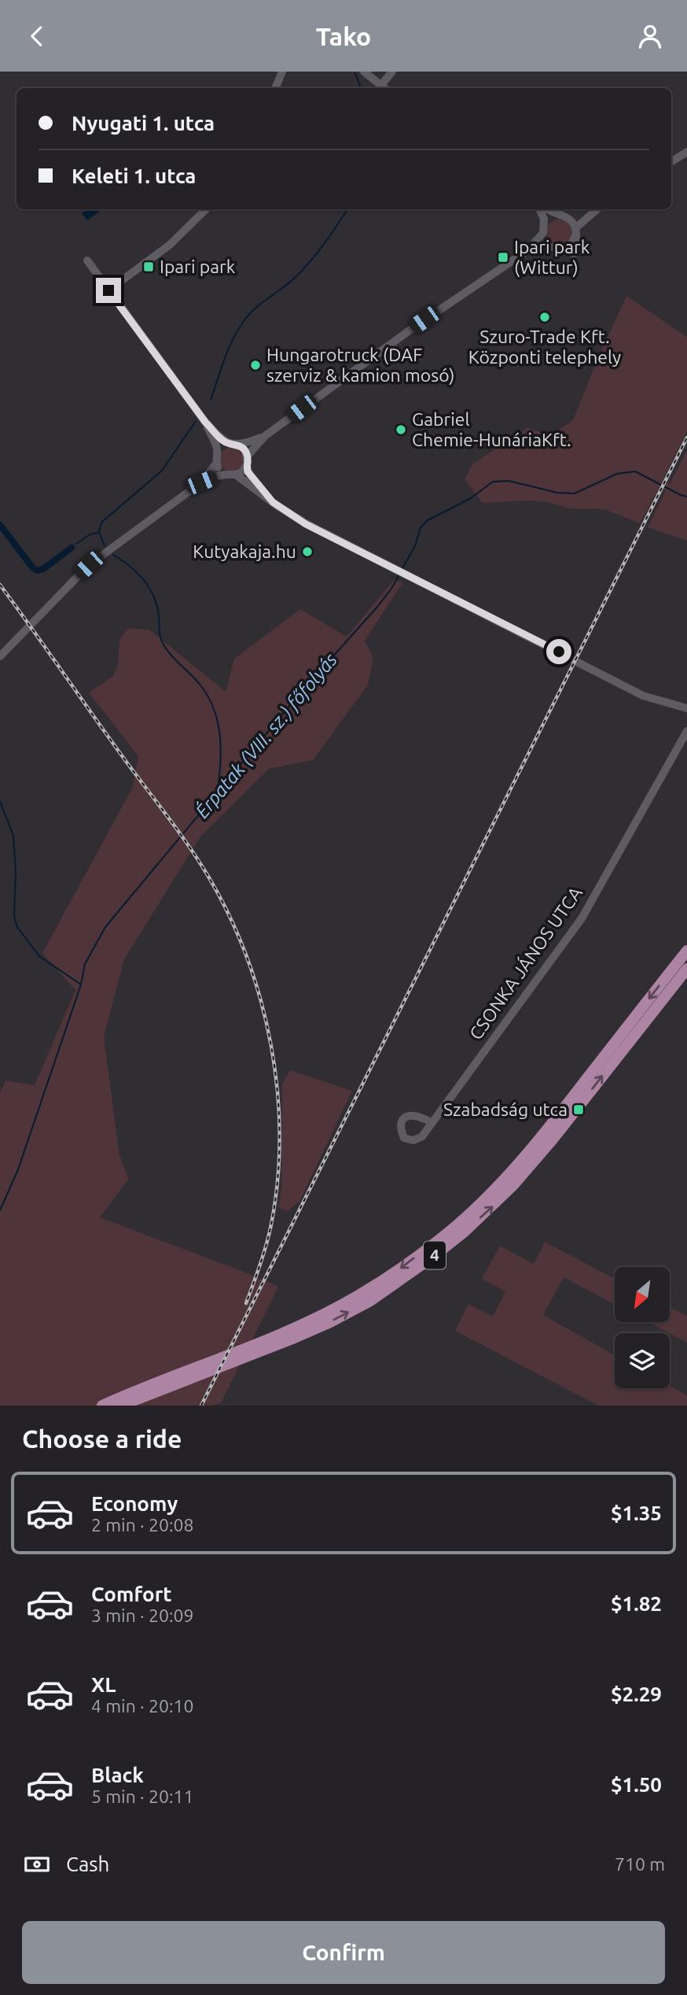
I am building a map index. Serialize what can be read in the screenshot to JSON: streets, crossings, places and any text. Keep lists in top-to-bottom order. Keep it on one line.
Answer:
{"streets":{"main road":["4"],"street":["CSONKA JÁNOS UTCA"]},"water":["Érpatak (VIII. sz.) főfolyás"],"places":{"transit":["Ipari park (Wittur)","Ipari park","Szabadság utca"],"other":["Szuro-Trade Kft. Központi telephely","Hungarotruck (DAF szerviz & kamion mosó)","Gabriel Chemie-HunáriaKft.","Kutyakaja.hu"]},"north":"bottom left","page":{"header":"Tako","banner":["Nyugati 1. utca","Keleti 1. utca"],"heading":"Choose a ride","list":[{"name":"Economy","note":"2 min · 20:08","value":"$1.35"},{"name":"Comfort","note":"3 min · 20:09","value":"$1.82"},{"name":"XL","note":"4 min · 20:10","value":"$2.29"},{"name":"Black","note":"5 min · 20:11","value":"$1.50"}],"pay":["Cash","710 m"],"buttons":"Confirm"}}
